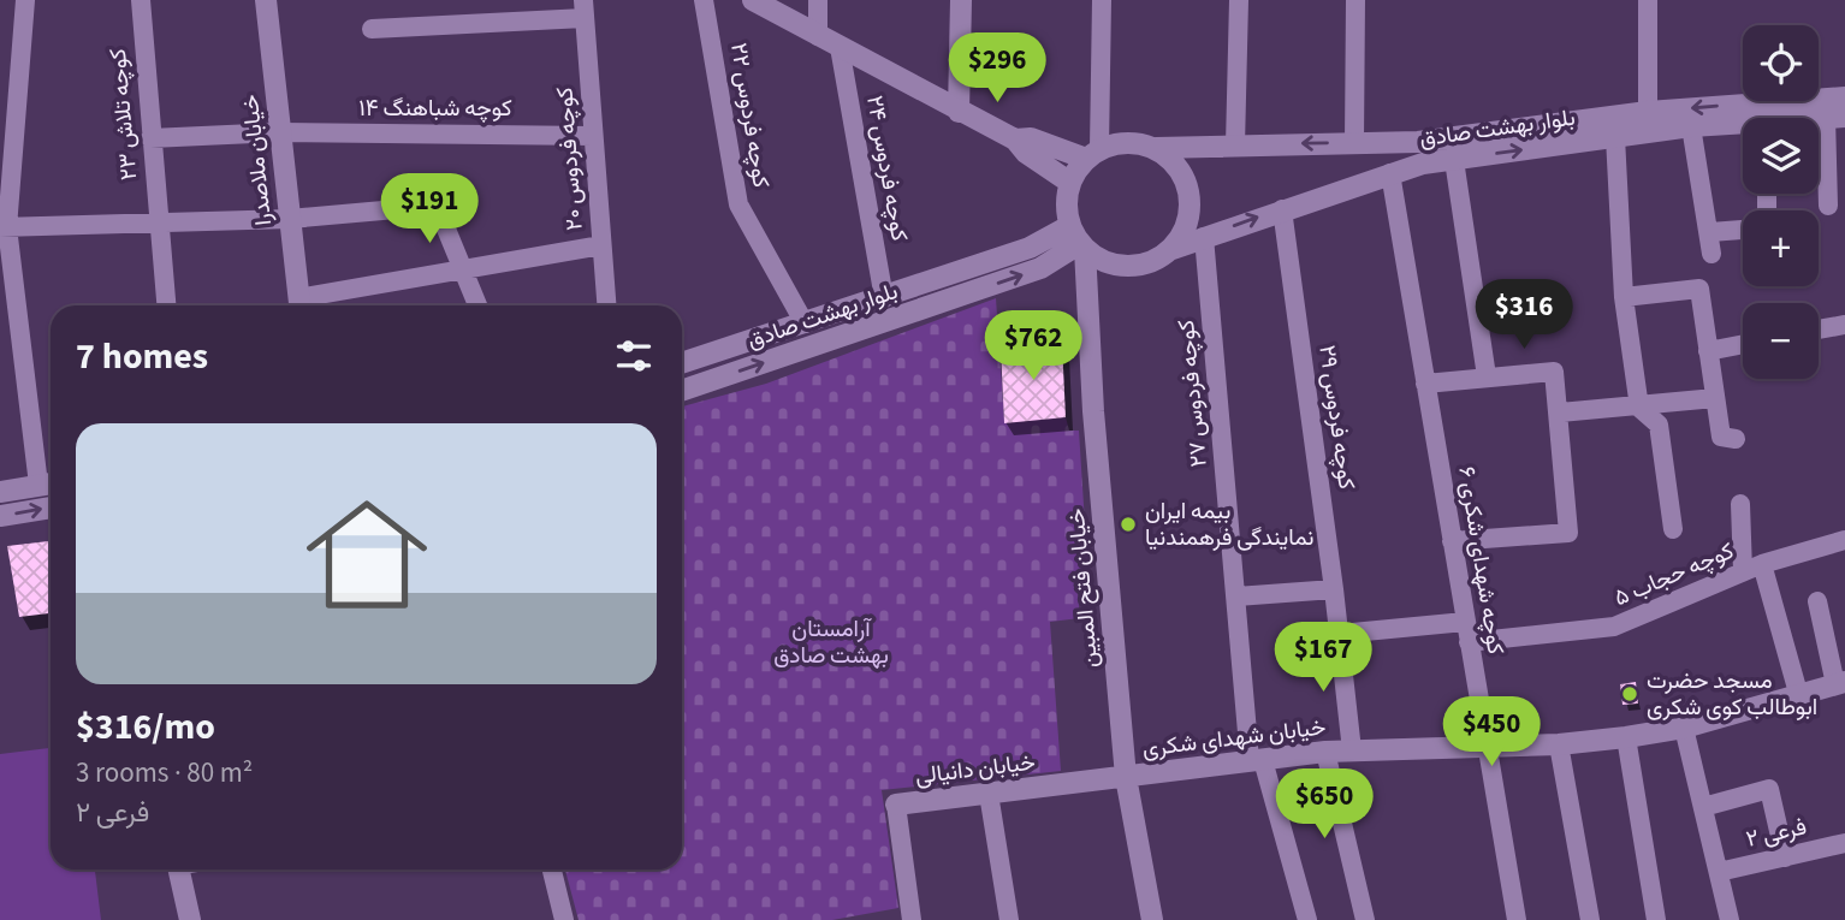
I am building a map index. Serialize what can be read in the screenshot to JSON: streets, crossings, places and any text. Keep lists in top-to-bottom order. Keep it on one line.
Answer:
{"streets":{"street":["کوچه شباهنگ ۱۴","کوچه تلاش ۲۳","کوچه فردوس ۲۲","بلوار بهشت صادق","کوچه فردوس ۲۰","خیابان ملاصدرا","کوچه فردوس ۲۴","کوچه فردوس ۲۷","کوچه فردوس ۲۹","کوچه شهدای شکری ۶","کوچه حجاب ۵","خیابان فتح المبین","خیابان شهدای شکری","خیابان دانیالی","فرعی ۲"]},"crossings":[["کوچه شباهنگ ۱۴","کوچه تلاش ۲۳"],["کوچه شباهنگ ۱۴","کوچه فردوس ۲۰"],["کوچه شباهنگ ۱۴","خیابان ملاصدرا"],["کوچه فردوس ۲۲","بلوار بهشت صادق"],["بلوار بهشت صادق","کوچه فردوس ۲۴"],["بلوار بهشت صادق","کوچه فردوس ۲۷"],["بلوار بهشت صادق","کوچه فردوس ۲۹"],["بلوار بهشت صادق","کوچه شهدای شکری ۶"],["بلوار بهشت صادق","خیابان فتح المبین"],["کوچه فردوس ۲۷","خیابان شهدای شکری"],["کوچه فردوس ۲۹","خیابان شهدای شکری"],["کوچه شهدای شکری ۶","کوچه حجاب ۵"],["کوچه شهدای شکری ۶","خیابان شهدای شکری"],["خیابان فتح المبین","خیابان شهدای شکری"],["خیابان فتح المبین","خیابان دانیالی"],["خیابان شهدای شکری","خیابان دانیالی"]],"parks":["آرامستان بهشت صادق"],"places":["بیمه ایران نمایندگی فرهمندنیا","مسجد حضرت ابوطالب کوی شکری"],"page":{"map_buttons":["+","−"],"price":["$296","$191","$316","$762","$167","$450","$650"],"heading":"7 homes","list":[{"name":"$316/mo","note":"3 rooms · 80 m² · فرعی ۲"}]}}
